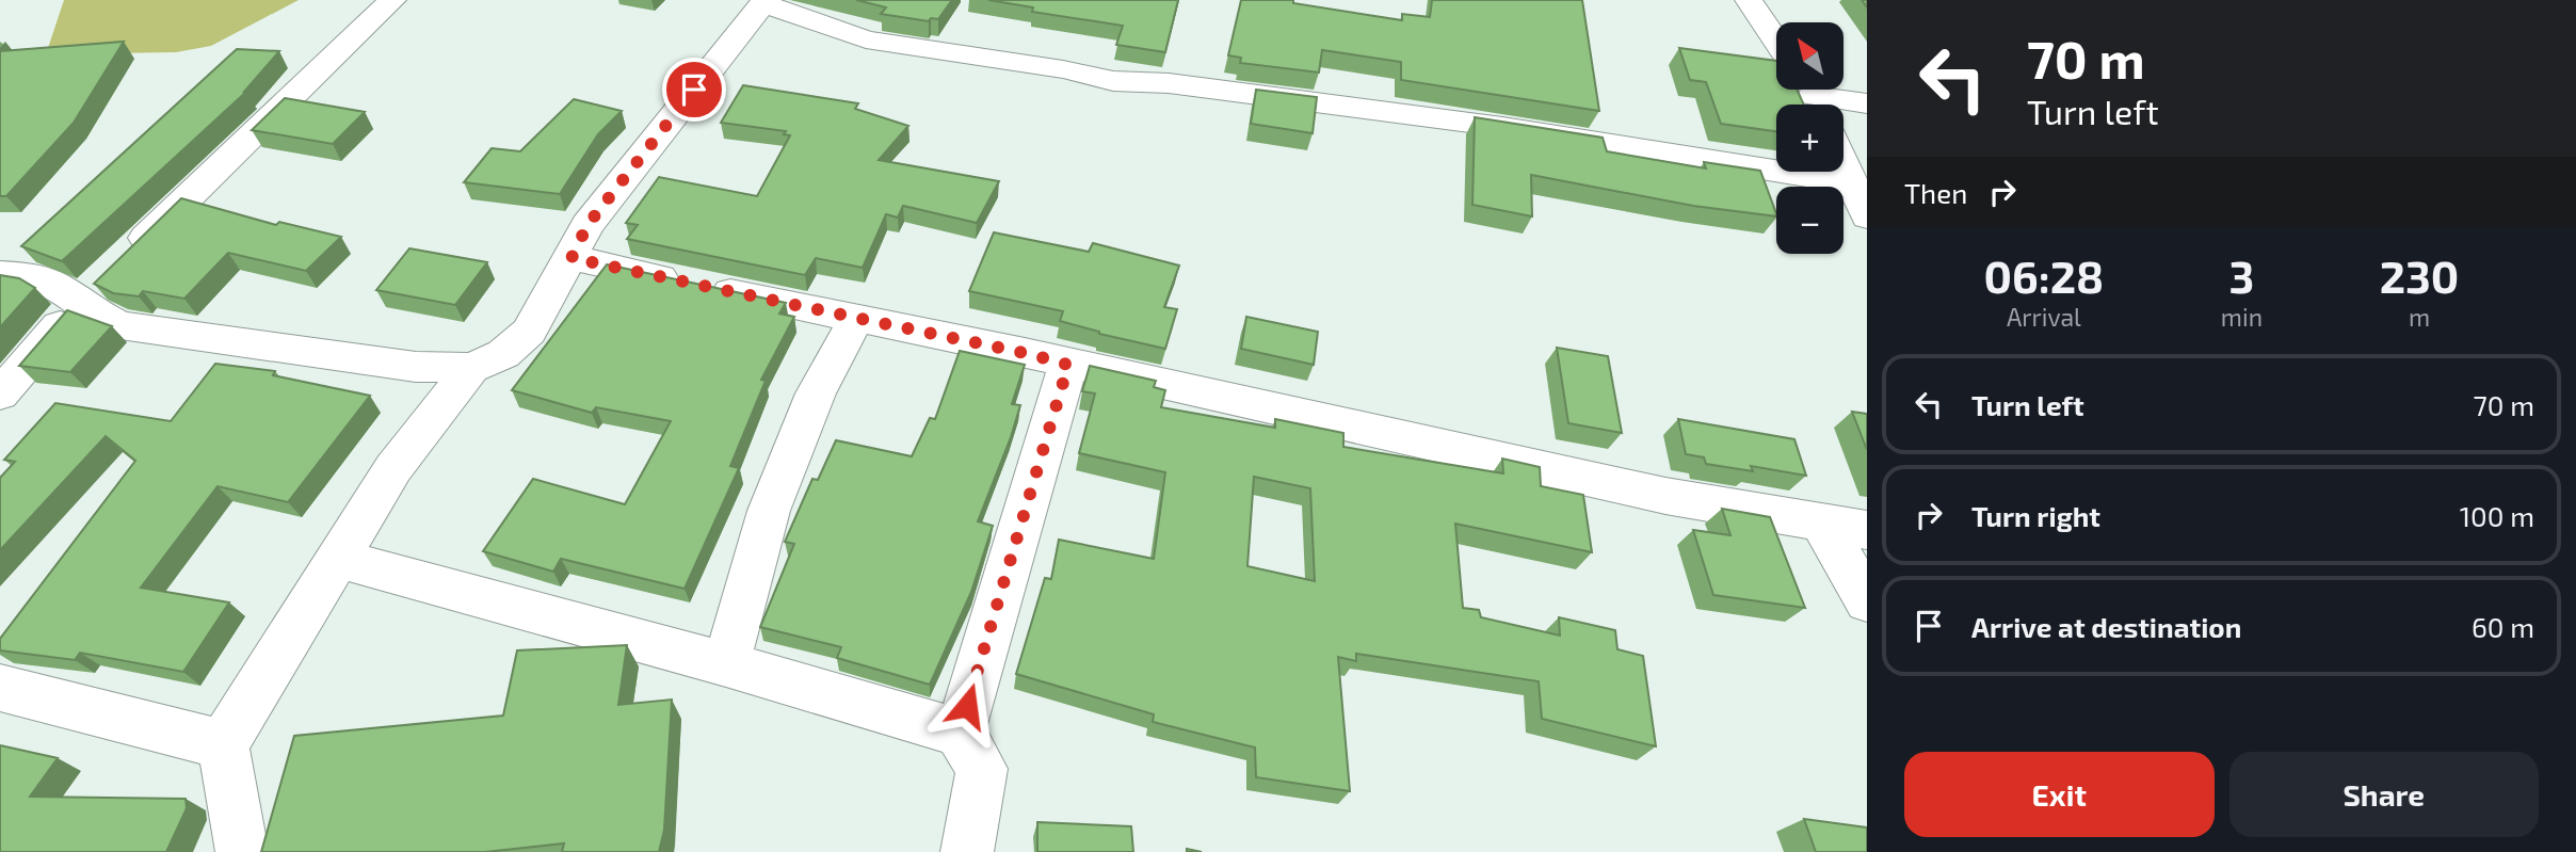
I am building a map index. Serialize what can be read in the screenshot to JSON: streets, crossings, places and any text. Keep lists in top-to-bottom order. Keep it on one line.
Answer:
{"north":"top left","page":{"turn":["70 m","Turn left"],"map_buttons":["+","−"],"then":"Then","eta":["06:28","Arrival","3","min","230","m"],"list":[{"name":"Turn left","value":"70 m"},{"name":"Turn right","value":"100 m"},{"name":"Arrive at destination","value":"60 m"}],"buttons":["Exit","Share"]}}
